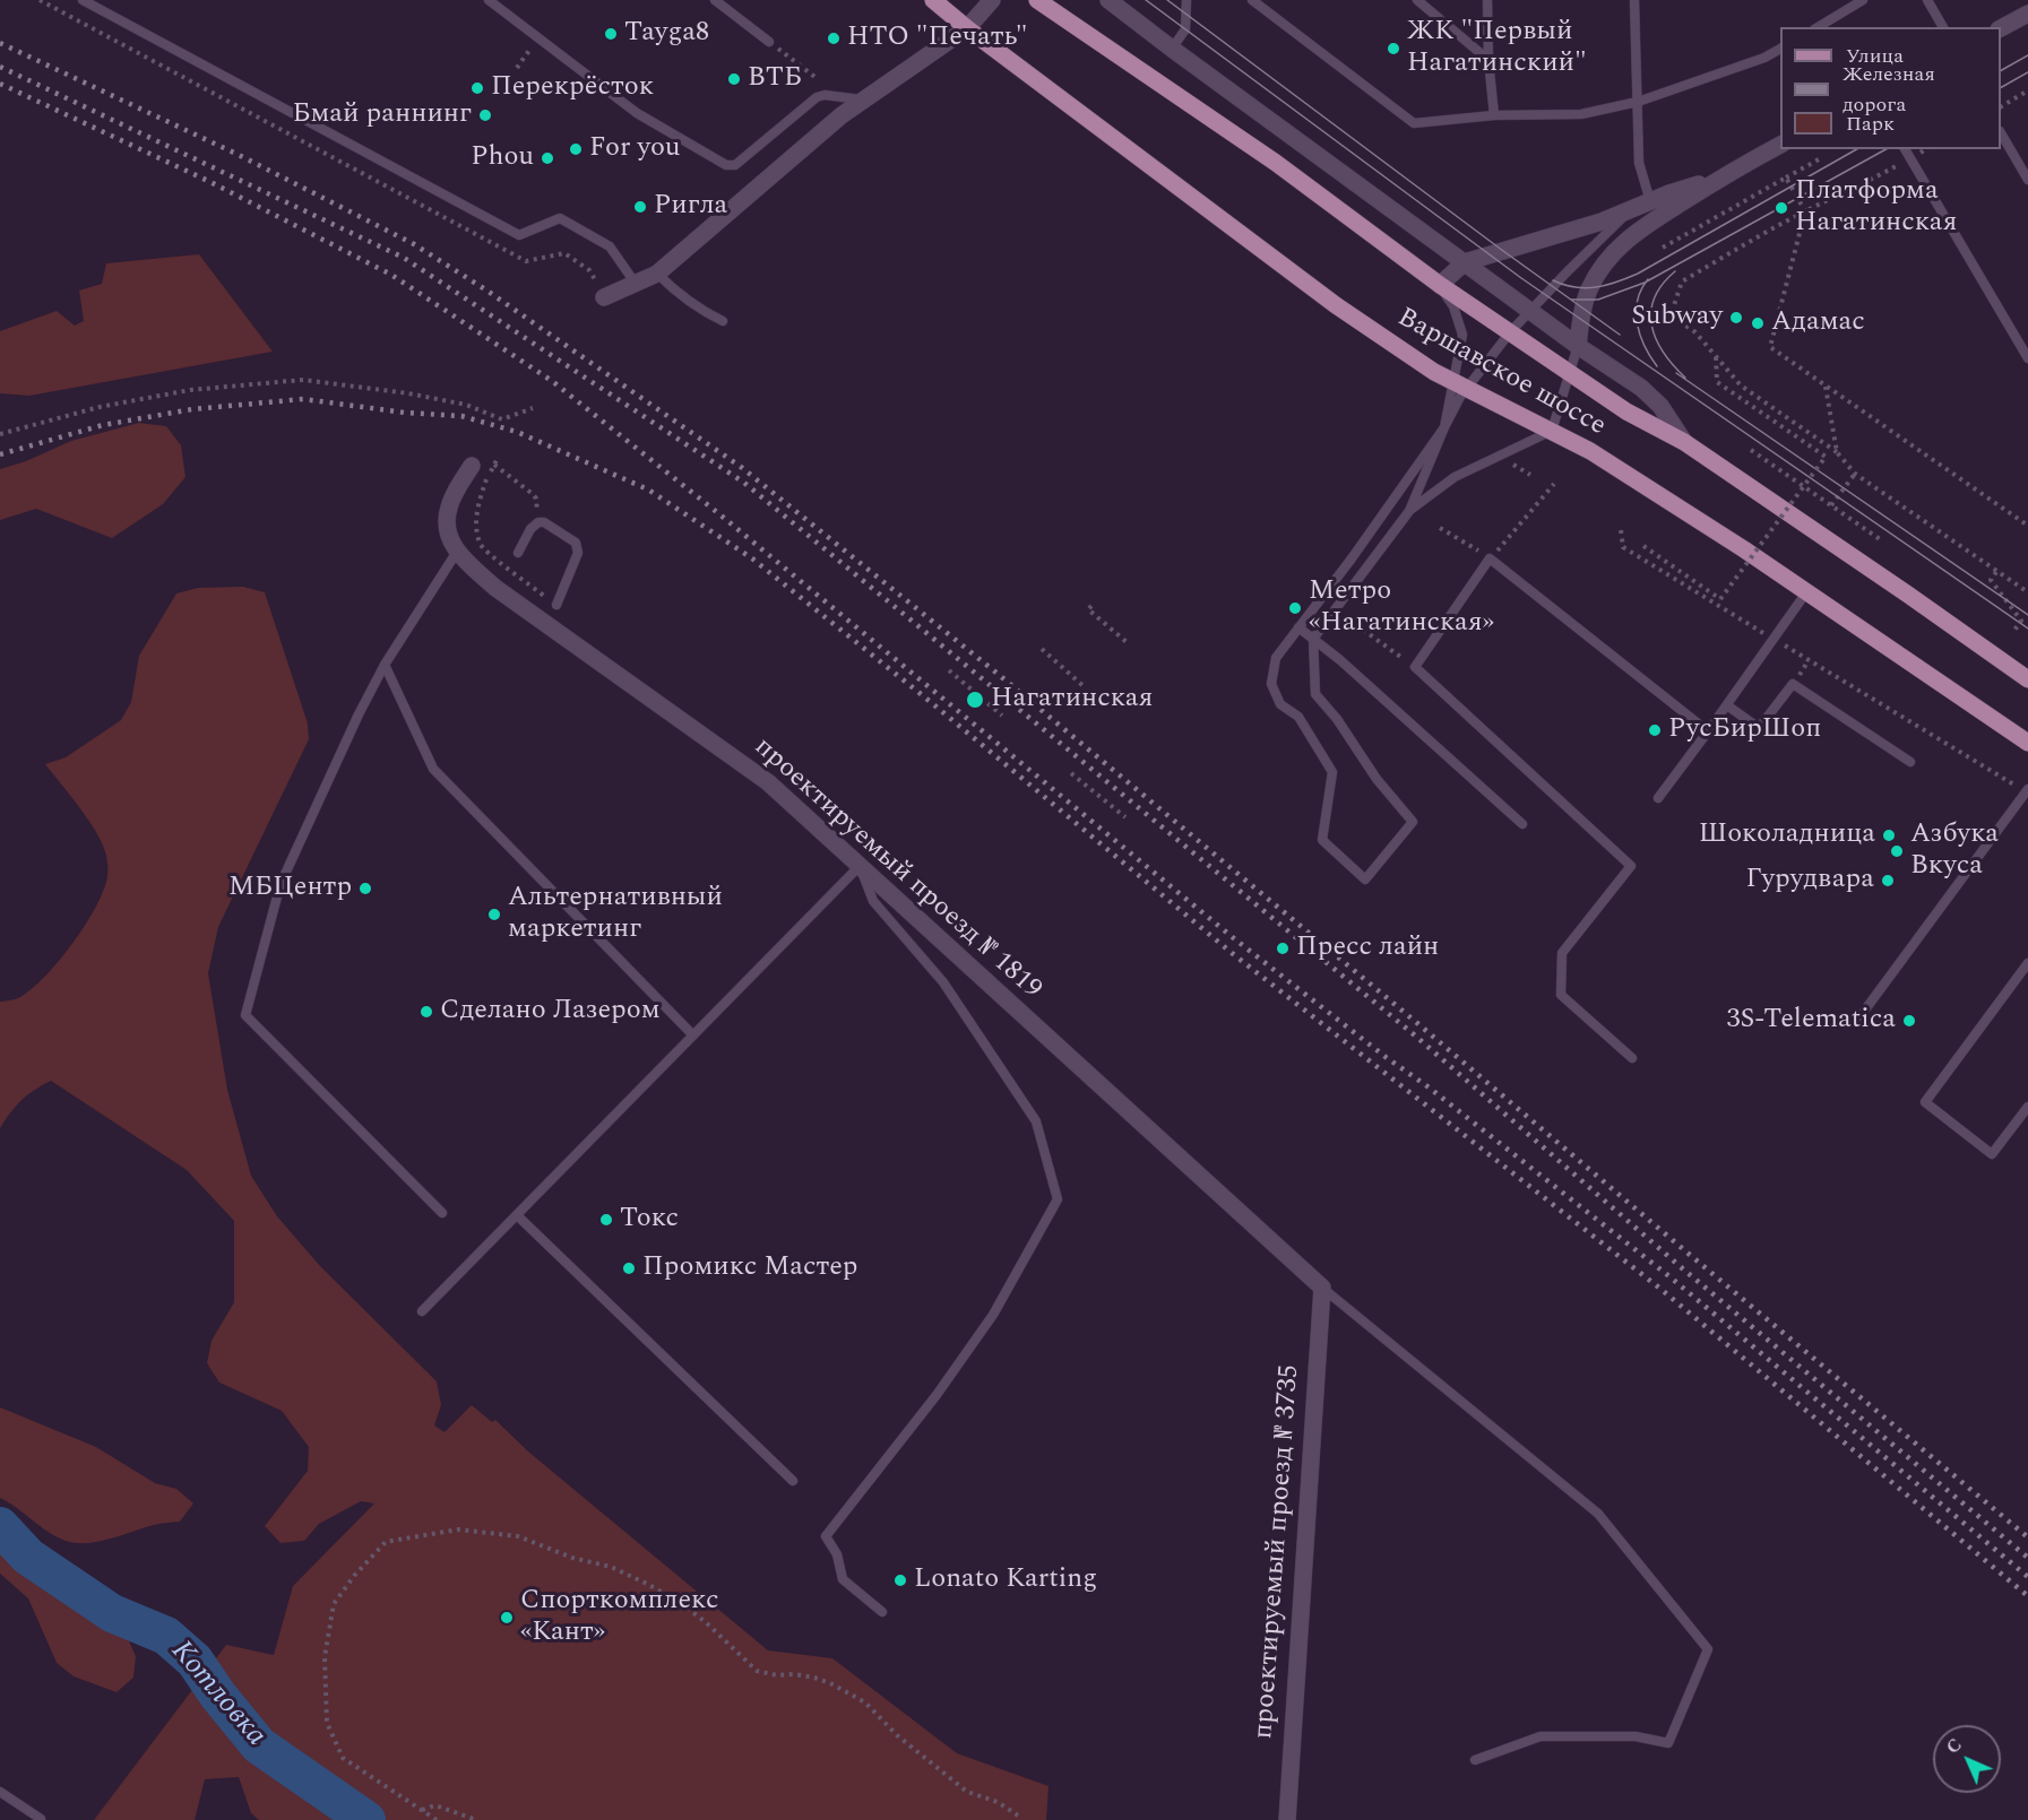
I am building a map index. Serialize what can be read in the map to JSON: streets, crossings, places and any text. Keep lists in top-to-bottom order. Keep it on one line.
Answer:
{"streets":{"main road":["Варшавское шоссе"],"street":["проектируемый проезд № 1819","проектируемый проезд № 3735"]},"crossings":[["проектируемый проезд № 1819","проектируемый проезд № 3735"]],"water":["Котловка"],"places":["Tayga8","НТО \"Печать\"","ЖК \"Первый Нагатинский\"","ВТБ","Перекрёсток","Бмай раннинг","For you","Phou","Ригла","Платформа Нагатинская","Subway","Адамас","Метро «Нагатинская»","Нагатинская","РусБирШоп","Шоколадница","Азбука Вкуса","Гурудвара","МБЦентр","Альтернативный маркетинг","Пресс лайн","Сделано Лазером","3S-Telematica","Токс","Промикс Мастер","Lonato Karting","Спорткомплекс «Кант»"],"legend":["Улица","Железная дорога","Парк"],"north":"top left"}
